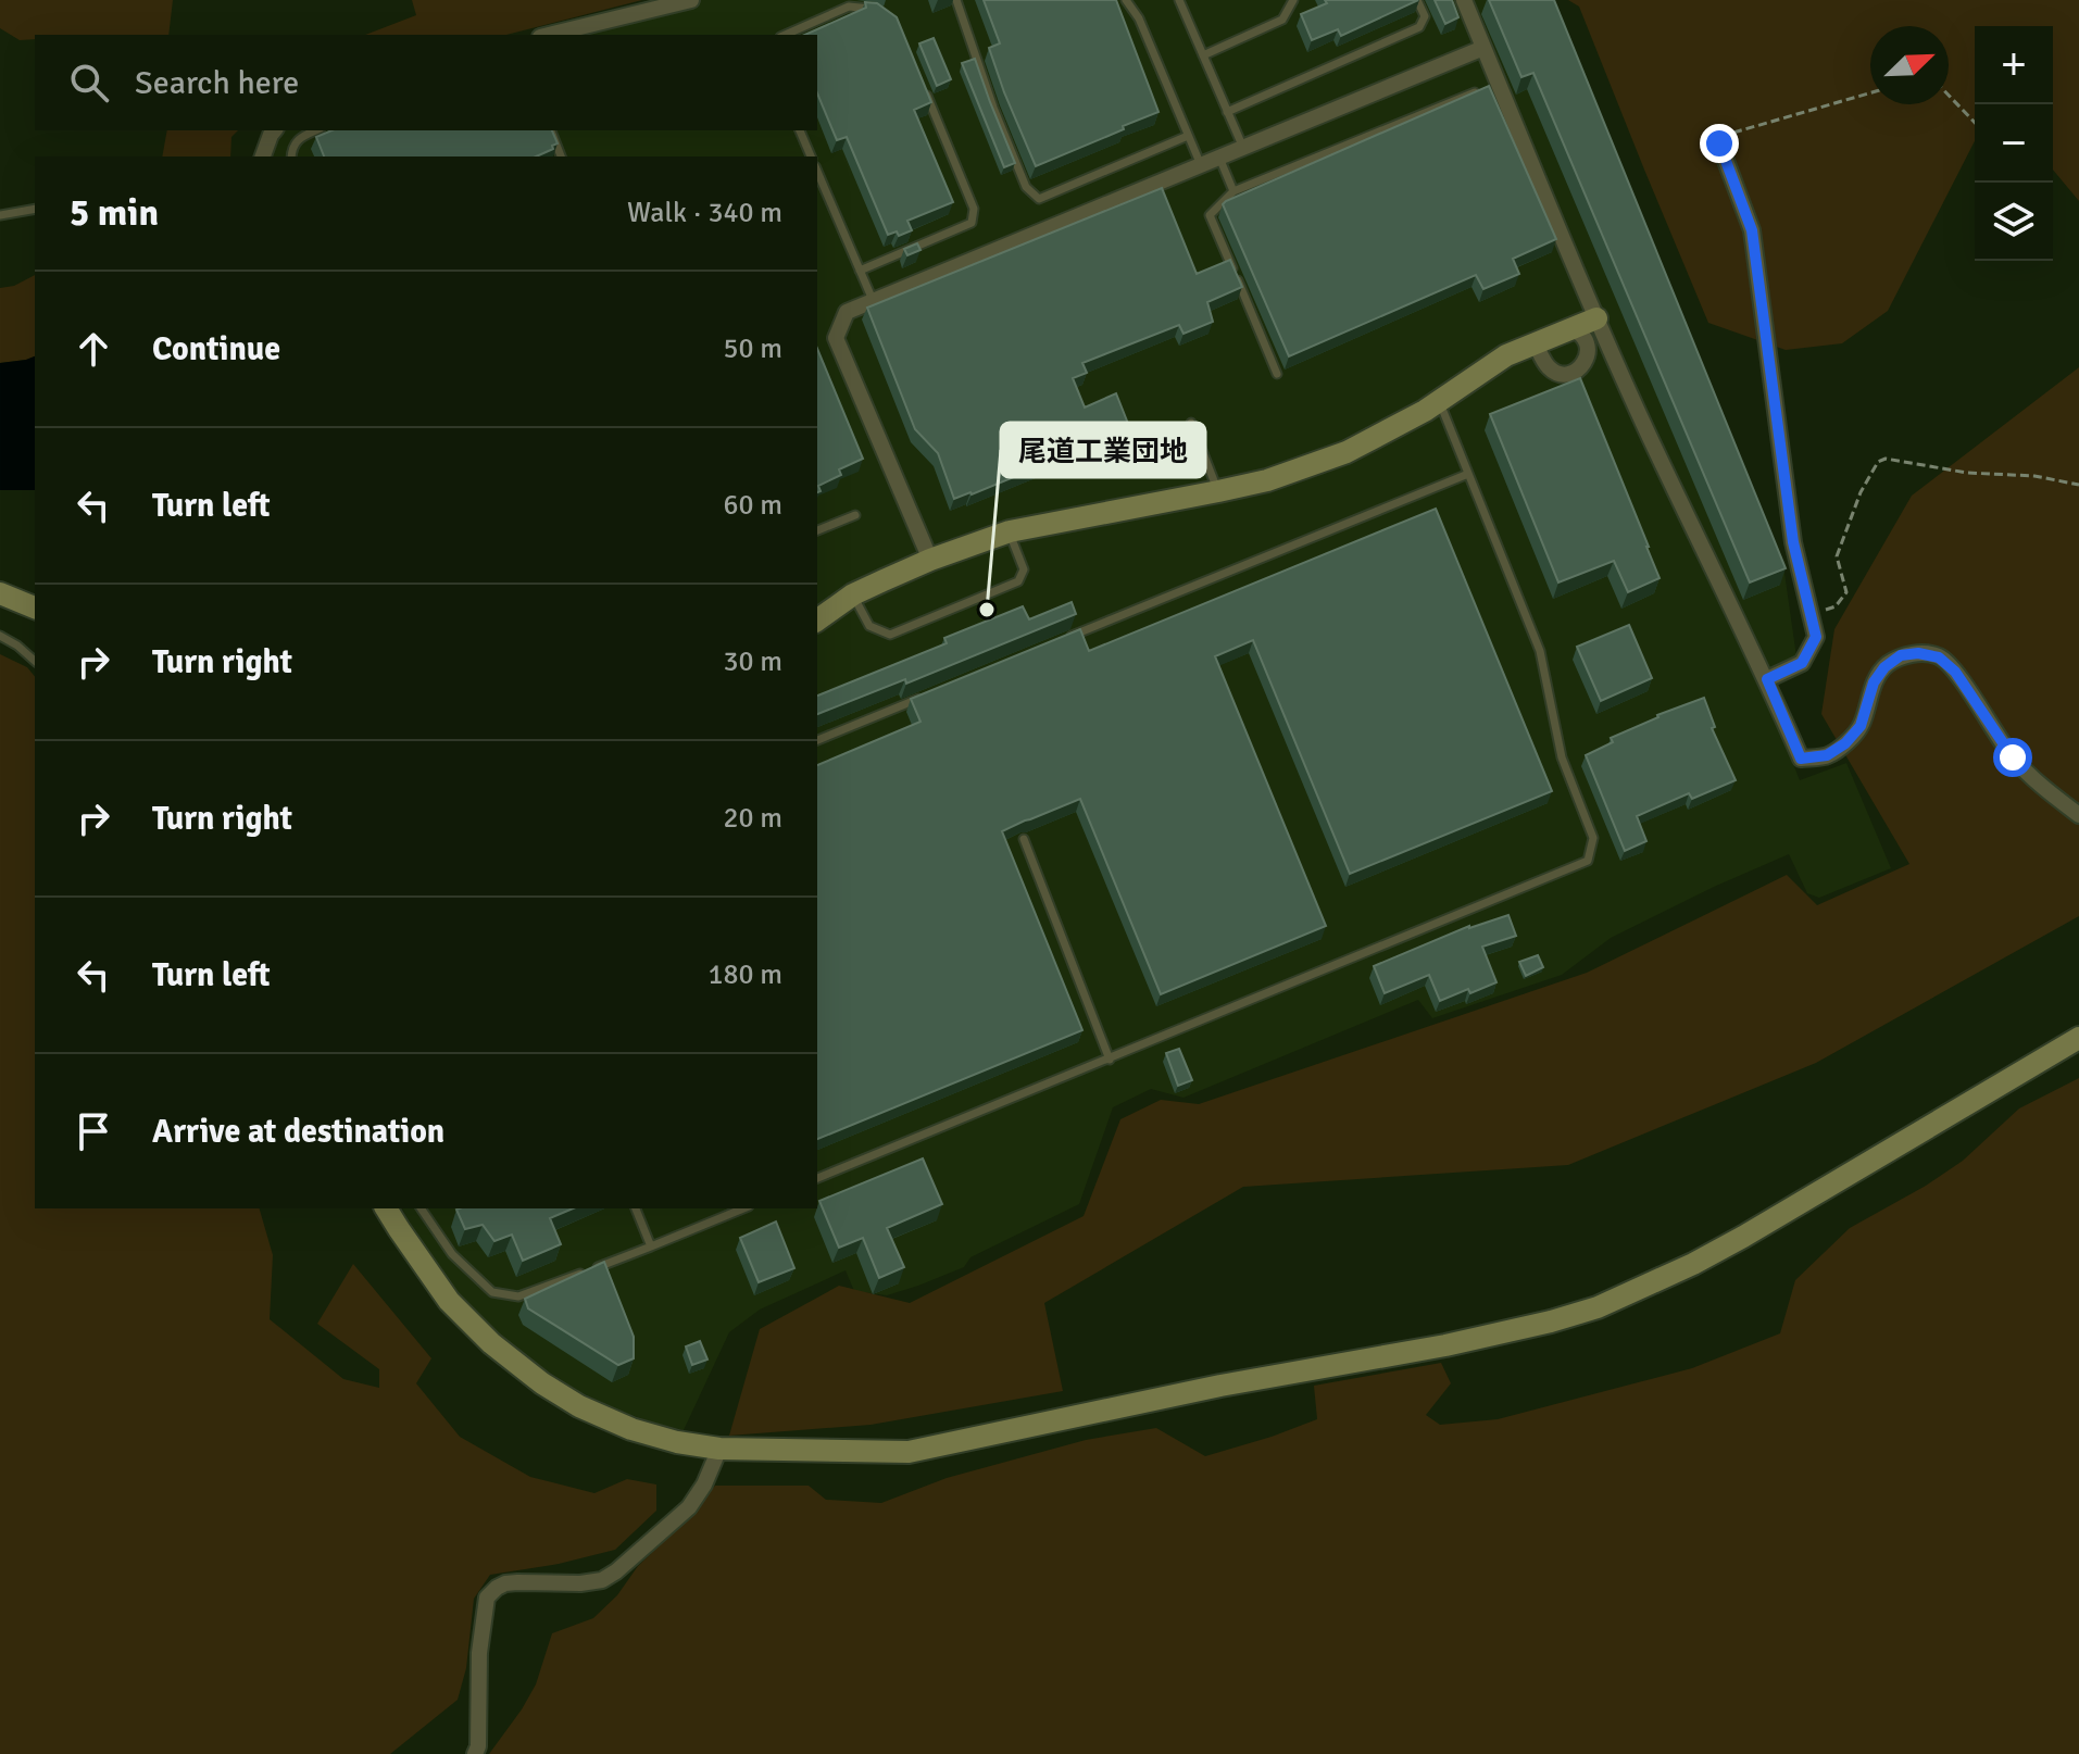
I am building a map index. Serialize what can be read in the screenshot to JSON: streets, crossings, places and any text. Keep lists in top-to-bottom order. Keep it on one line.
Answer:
{"places":["尾道工業団地"],"north":"top right","page":{"map_buttons":["+","−"],"search":"Search here","heading":["5 min","Walk · 340 m"],"list":[["Continue","50 m"],["Turn left","60 m"],["Turn right","30 m"],["Turn right","20 m"],["Turn left","180 m"],"Arrive at destination"]}}
